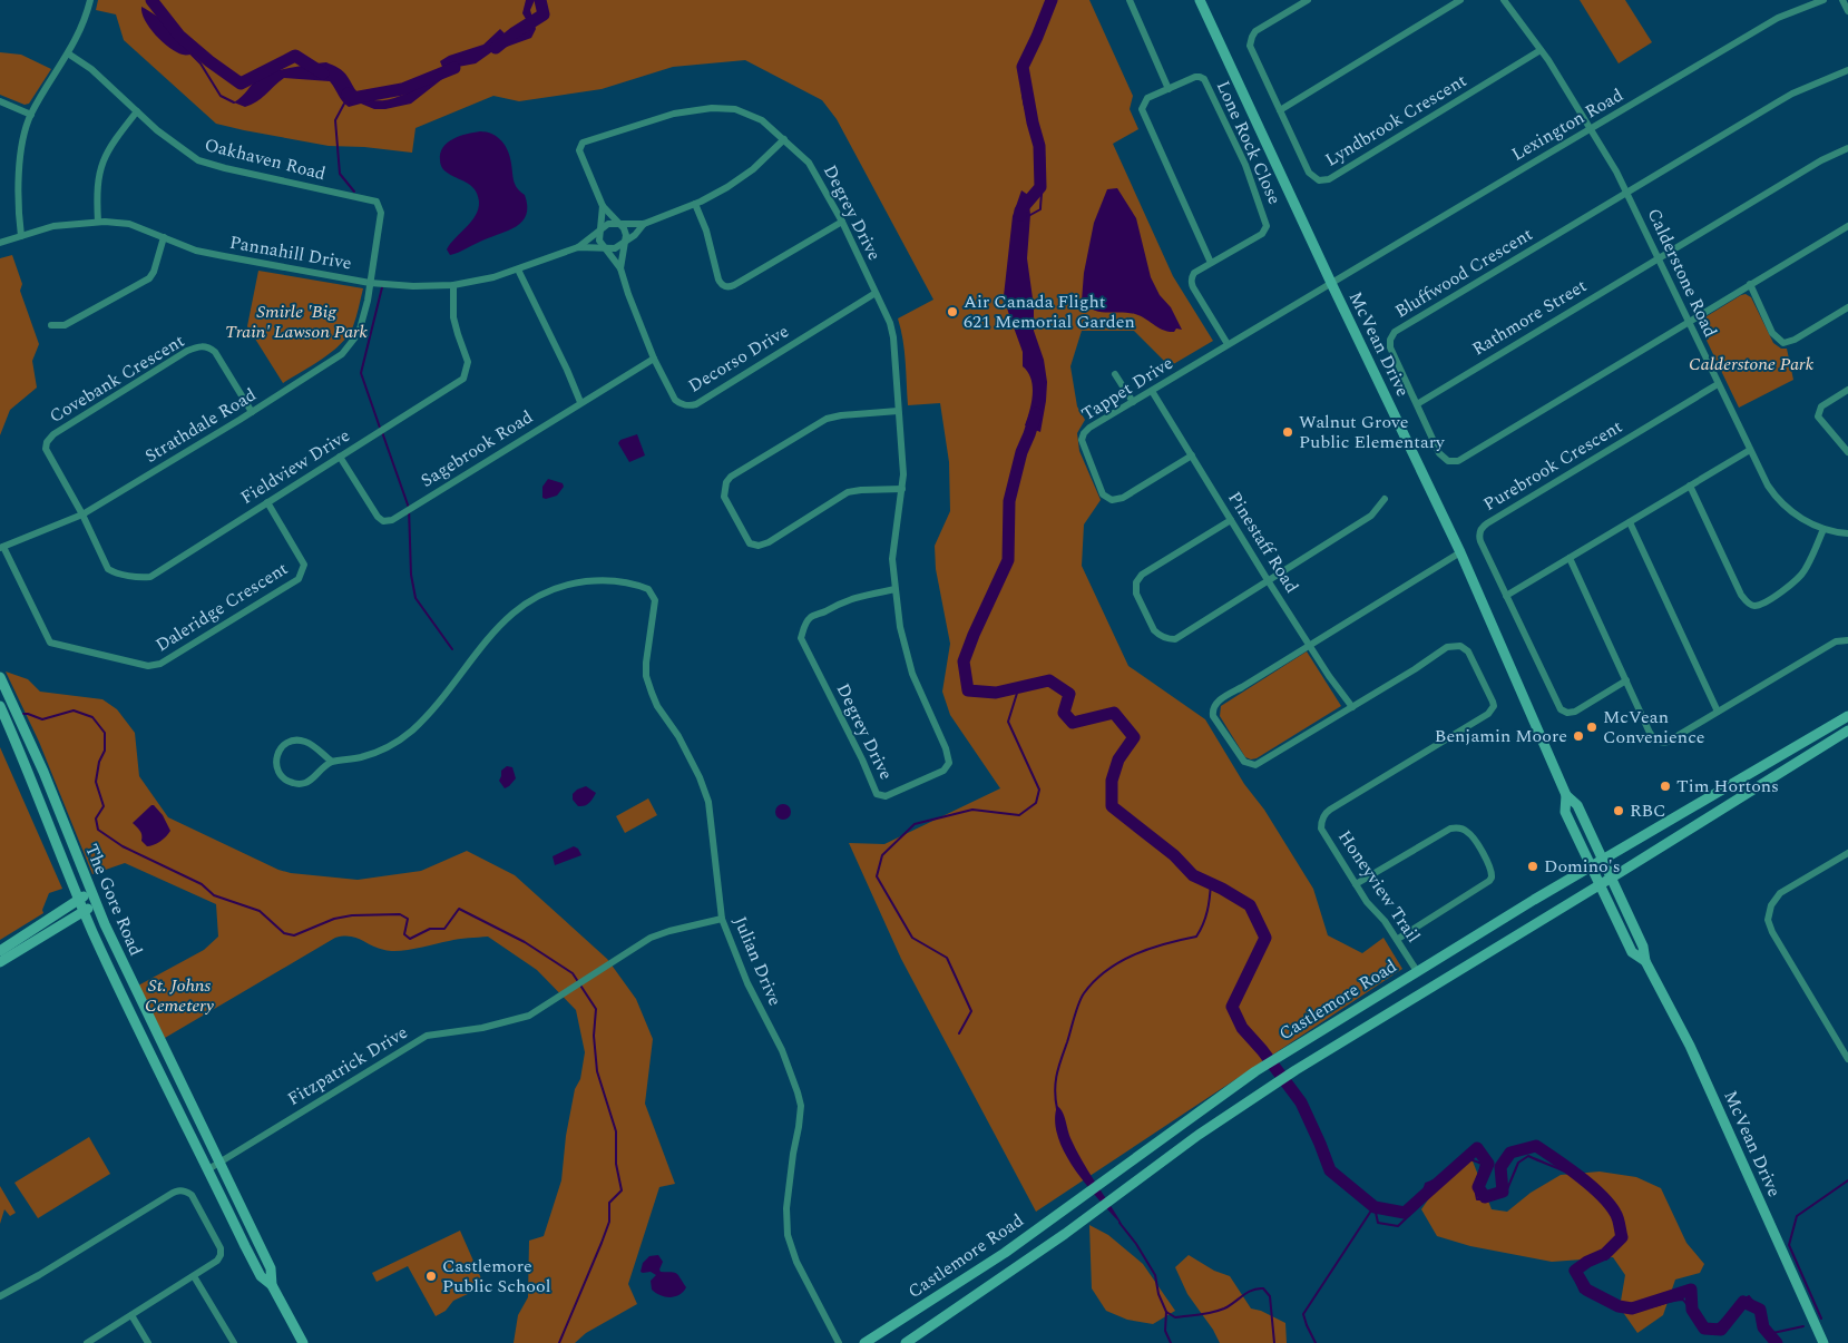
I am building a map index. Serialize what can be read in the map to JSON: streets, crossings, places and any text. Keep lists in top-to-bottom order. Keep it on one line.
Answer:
{"streets":{"main road":["McVean Drive","The Gore Road","Castlemore Road"],"street":["Lyndbrook Crescent","Lexington Road","Lone Rock Close","Oakhaven Road","Degrey Drive","Pannahill Drive","Bluffwood Crescent","Calderstone Road","Rathmore Street","Decorso Drive","Covebank Crescent","Tappet Drive","Strathdale Road","Sagebrook Road","Purebrook Crescent","Fieldview Drive","Pinestaff Road","Daleridge Crescent","Honeyview Trail","Julian Drive","Fitzpatrick Drive"]},"crossings":[["Lyndbrook Crescent","Calderstone Road"],["Lexington Road","Calderstone Road"],["Lexington Road","McVean Drive"],["Lexington Road","Tappet Drive"],["Lone Rock Close","Tappet Drive"],["Oakhaven Road","Pannahill Drive"],["Oakhaven Road","Strathdale Road"],["Degrey Drive","Pannahill Drive"],["Degrey Drive","Decorso Drive"],["Pannahill Drive","Decorso Drive"],["Pannahill Drive","Strathdale Road"],["Pannahill Drive","Fieldview Drive"],["Bluffwood Crescent","Calderstone Road"],["Bluffwood Crescent","Rathmore Street"],["Calderstone Road","Rathmore Street"],["Calderstone Road","Purebrook Crescent"],["McVean Drive","Tappet Drive"],["McVean Drive","Castlemore Road"],["Decorso Drive","Sagebrook Road"],["Covebank Crescent","Strathdale Road"],["Covebank Crescent","Fieldview Drive"],["Tappet Drive","Pinestaff Road"],["Strathdale Road","Fieldview Drive"],["Strathdale Road","Daleridge Crescent"],["Sagebrook Road","Fieldview Drive"],["Fieldview Drive","Daleridge Crescent"],["Pinestaff Road","Honeyview Trail"],["Honeyview Trail","Castlemore Road"],["The Gore Road","Fitzpatrick Drive"],["Julian Drive","Fitzpatrick Drive"]],"parks":["Smirle 'Big Train' Lawson Park","Calderstone Park","St. Johns Cemetery"],"places":["Air Canada Flight 621 Memorial Garden","Walnut Grove Public Elementary","McVean Convenience","Benjamin Moore","Tim Hortons","RBC","Domino's","Castlemore Public School"]}
